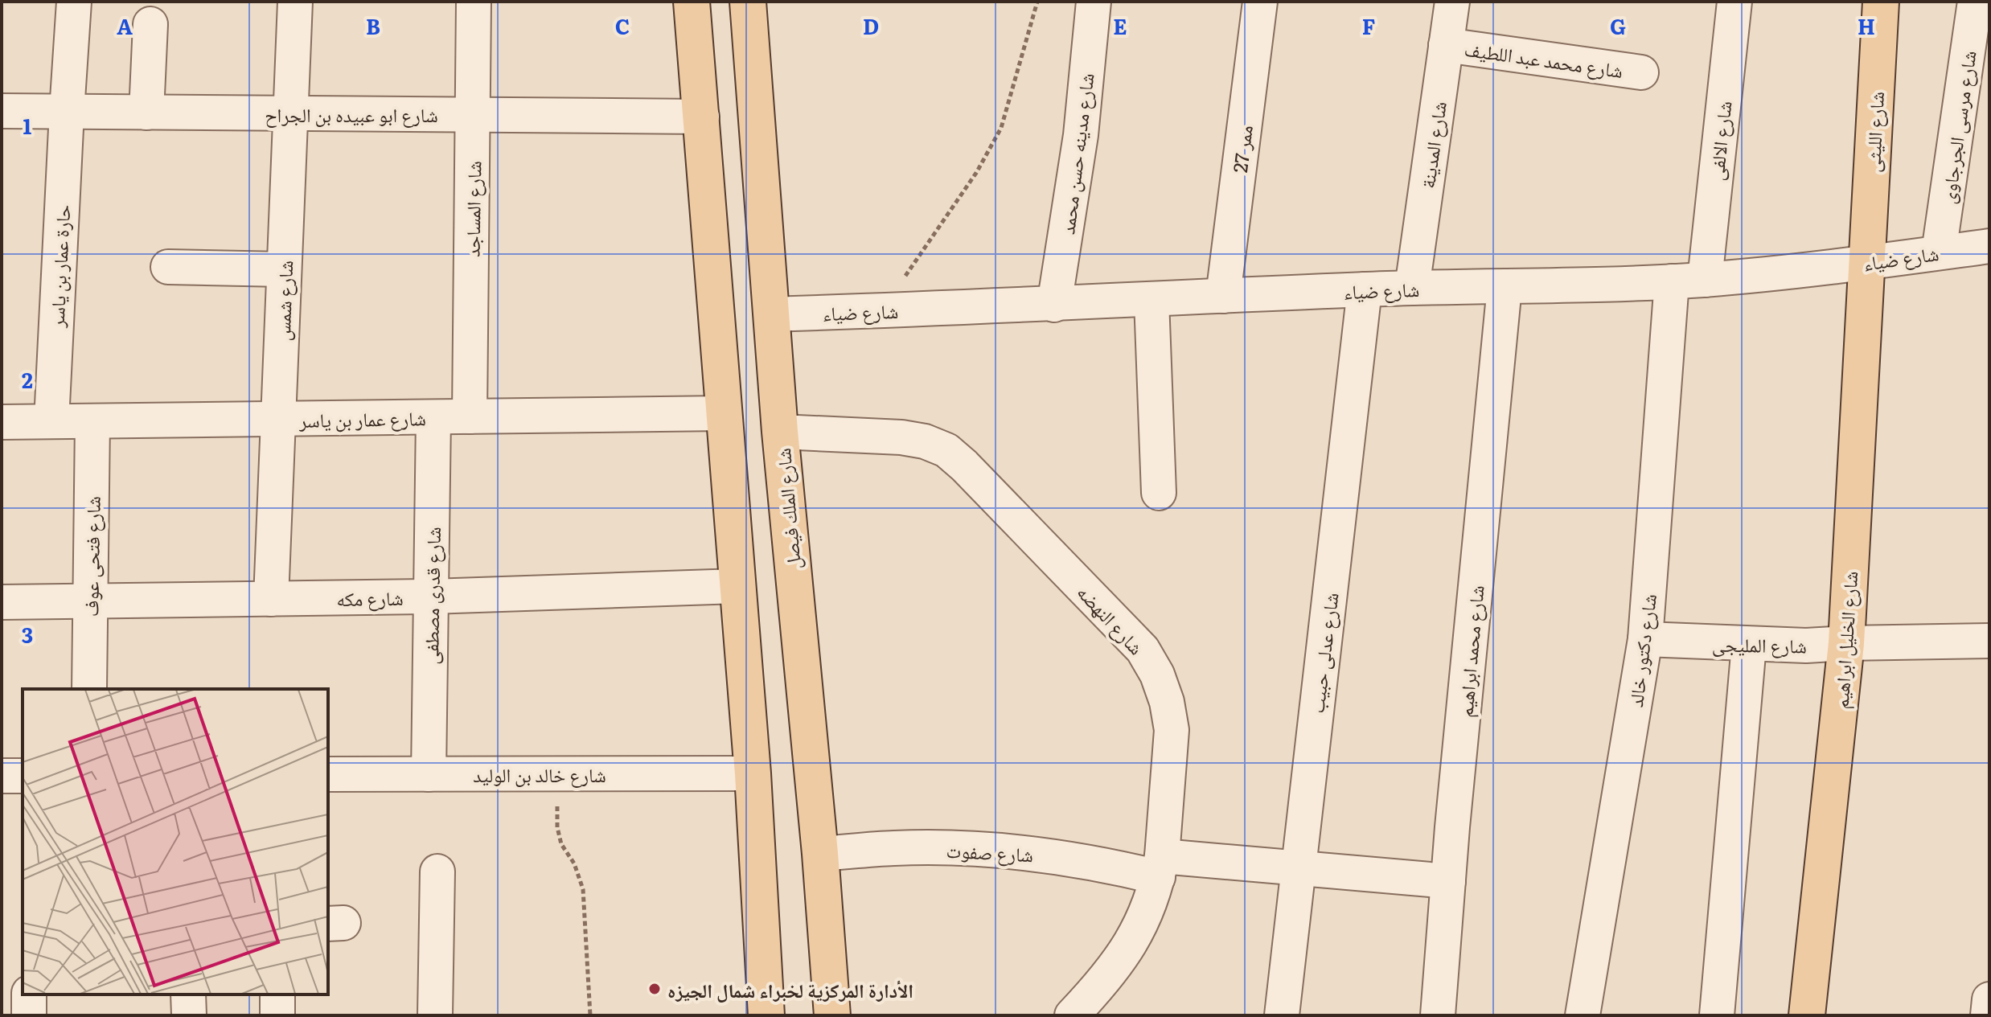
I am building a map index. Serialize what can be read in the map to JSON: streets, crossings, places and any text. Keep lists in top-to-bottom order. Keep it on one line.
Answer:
{"streets":{"main road":["شارع الليثى","شارع الملك فيصل","شارع الخليل ابراهيم"],"street":["شارع محمد عبد اللطيف","شارع ابو عبيده بن الجراح","شارع مرسى الجرجاوى","شارع الالفى","شارع المدينة","ممر 27","شارع مدينه حسن محمد","شارع المساجد","شارع ضياء","حارة عمار بن ياسر","شارع شمس","شارع عمار بن ياسر","شارع فتحى عوف","شارع قدرى مصطفى","شارع مكه","شارع النهضه","شارع المليجى","شارع دكتور خالد","شارع محمد ابراهيم","شارع عدلى حبيب","شارع خالد بن الوليد","شارع صفوت"]},"crossings":[["شارع محمد عبد اللطيف","شارع المدينة"],["شارع ابو عبيده بن الجراح","شارع المساجد"],["شارع ابو عبيده بن الجراح","حارة عمار بن ياسر"],["شارع ابو عبيده بن الجراح","شارع شمس"],["شارع مرسى الجرجاوى","شارع ضياء"],["شارع الليثى","شارع ضياء"],["شارع الليثى","شارع الخليل ابراهيم"],["شارع الالفى","شارع ضياء"],["شارع الالفى","شارع دكتور خالد"],["شارع المدينة","شارع ضياء"],["ممر 27","شارع ضياء"],["شارع مدينه حسن محمد","شارع ضياء"],["شارع المساجد","شارع عمار بن ياسر"],["شارع ضياء","شارع الملك فيصل"],["شارع ضياء","شارع الخليل ابراهيم"],["شارع ضياء","شارع دكتور خالد"],["شارع ضياء","شارع محمد ابراهيم"],["شارع ضياء","شارع عدلى حبيب"],["حارة عمار بن ياسر","شارع عمار بن ياسر"],["شارع شمس","شارع عمار بن ياسر"],["شارع شمس","شارع مكه"],["شارع عمار بن ياسر","شارع فتحى عوف"],["شارع عمار بن ياسر","شارع قدرى مصطفى"],["شارع الملك فيصل","شارع النهضه"],["شارع الملك فيصل","شارع صفوت"],["شارع فتحى عوف","شارع مكه"],["شارع قدرى مصطفى","شارع مكه"],["شارع قدرى مصطفى","شارع خالد بن الوليد"],["شارع النهضه","شارع صفوت"],["شارع الخليل ابراهيم","شارع المليجى"],["شارع المليجى","شارع دكتور خالد"],["شارع محمد ابراهيم","شارع صفوت"],["شارع عدلى حبيب","شارع صفوت"]],"places":["الأدارة المركزية لخبراء شمال الجيزه"],"grid":{"columns":["A","B","C","D","E","F","G","H"],"rows":["1","2","3"]}}
